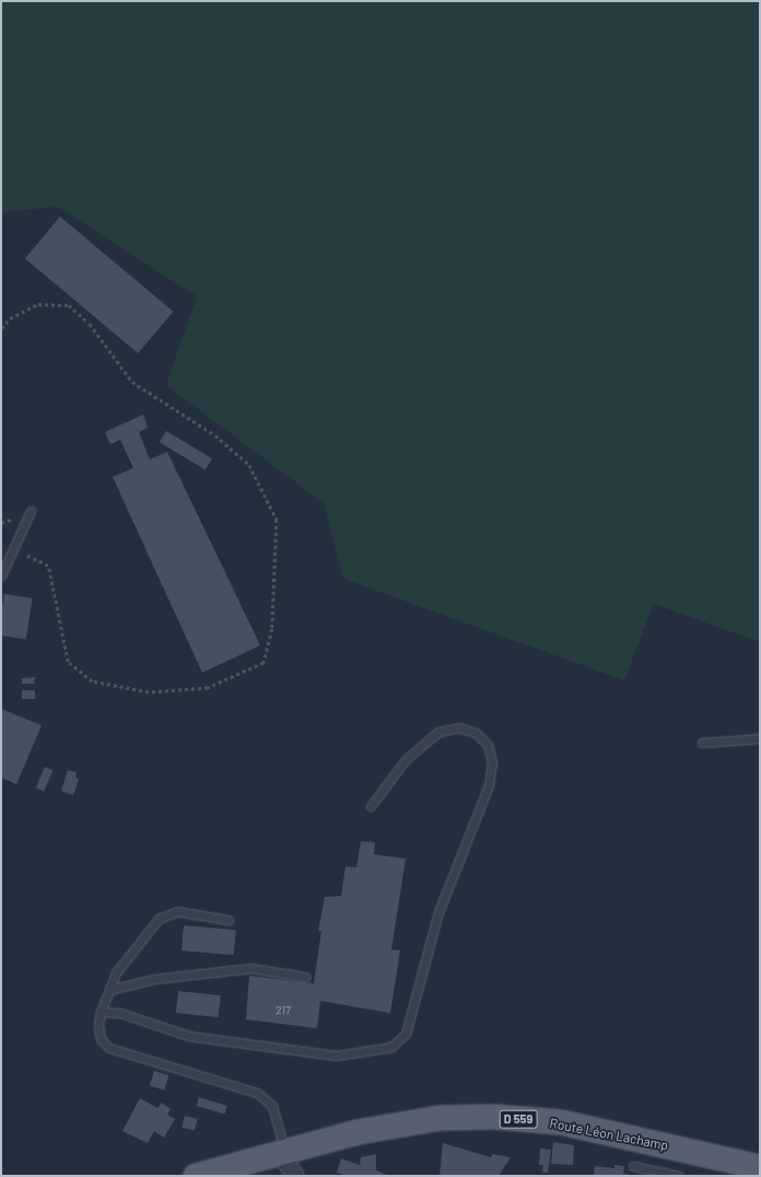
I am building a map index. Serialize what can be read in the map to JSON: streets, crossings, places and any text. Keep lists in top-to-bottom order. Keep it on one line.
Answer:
{"streets":{"main road":["D 559","Route Léon Lachamp"]},"house_numbers":["217"]}
